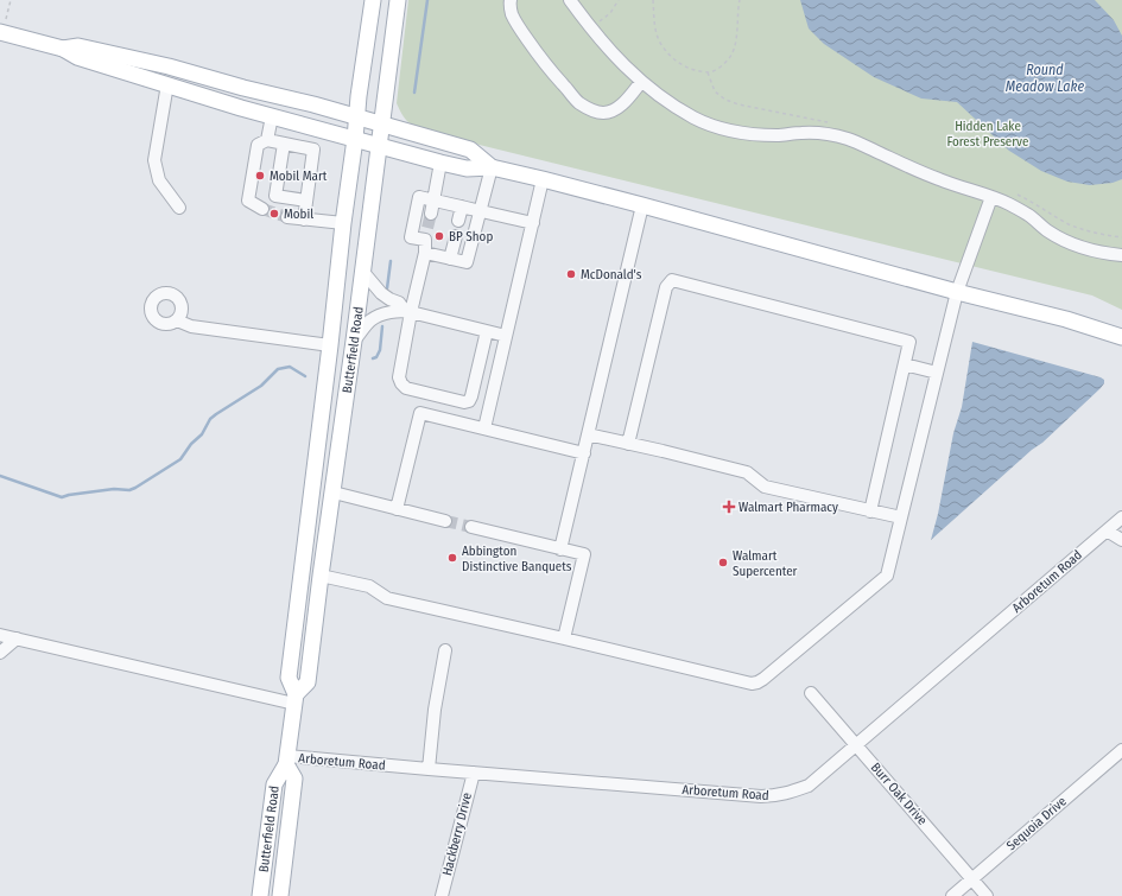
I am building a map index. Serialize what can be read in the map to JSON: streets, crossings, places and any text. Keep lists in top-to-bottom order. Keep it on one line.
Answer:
{"streets":{"main road":["Butterfield Road"],"street":["Arboretum Road","Burr Oak Drive","Sequoia Drive","Hackberry Drive"]},"crossings":[["Butterfield Road","Arboretum Road"],["Arboretum Road","Burr Oak Drive"],["Arboretum Road","Hackberry Drive"],["Burr Oak Drive","Sequoia Drive"]],"water":["Round Meadow Lake"],"parks":["Hidden Lake Forest Preserve"],"places":{"other":["Mobil Mart","Mobil","BP Shop","McDonald's","Abbington Distinctive Banquets","Walmart Supercenter"],"health":["Walmart Pharmacy"]}}
